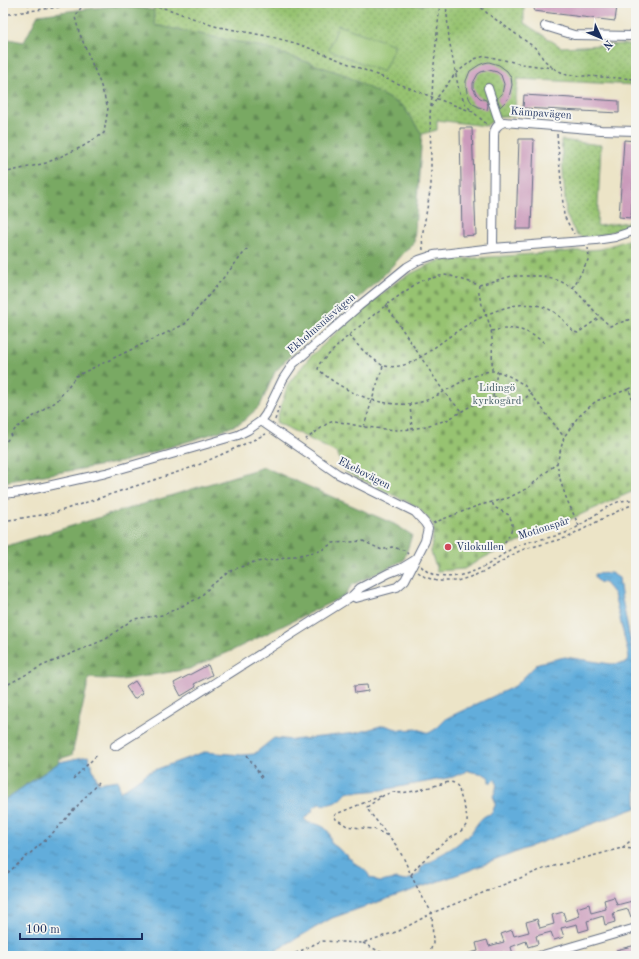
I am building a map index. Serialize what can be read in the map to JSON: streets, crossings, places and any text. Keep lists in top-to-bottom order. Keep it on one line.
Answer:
{"streets":{"street":["Kämpavägen","Ekholmsnäsvägen","Ekebovägen"],"path":["Motionspår"]},"crossings":[["Ekholmsnäsvägen","Ekebovägen"]],"parks":["Lidingö kyrkogård"],"places":["Vilokullen"],"scale_bar":"100 m","north":"bottom right"}
